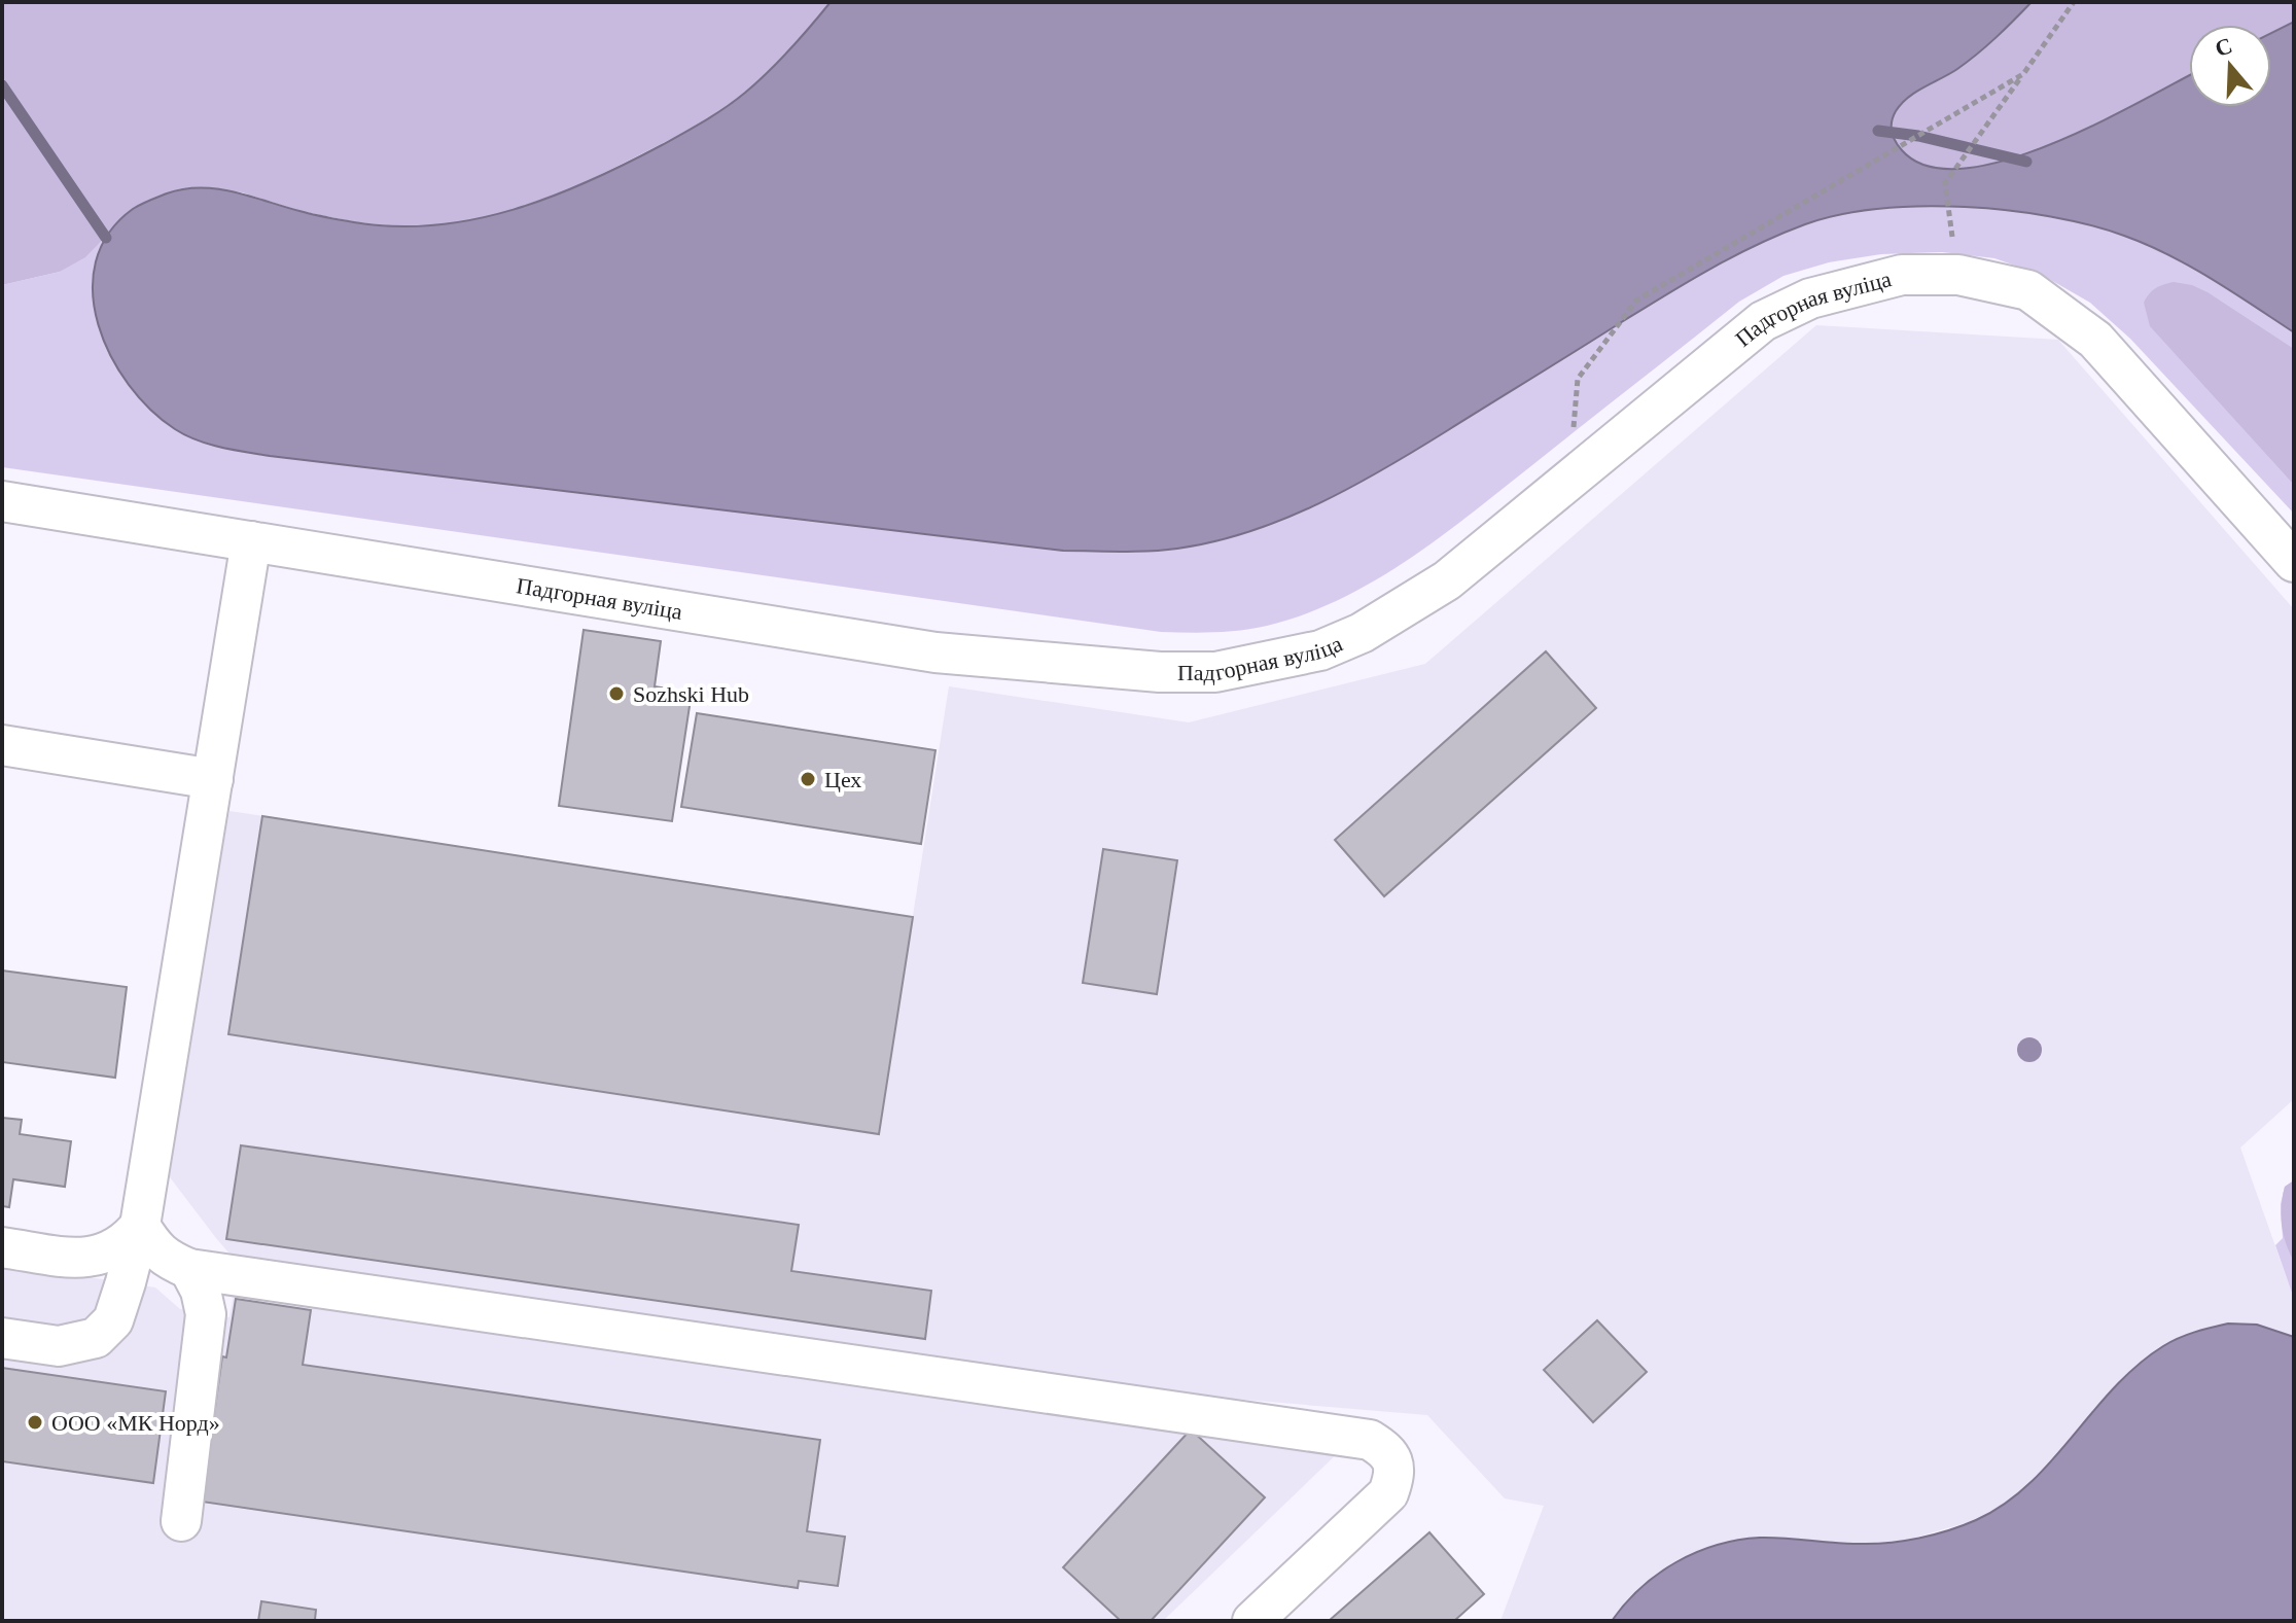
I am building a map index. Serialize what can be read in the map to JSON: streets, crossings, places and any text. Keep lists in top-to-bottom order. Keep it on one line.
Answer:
{"streets":{"street":["Падгорная вуліца"]},"places":["Sozhski Hub","Цех","ООО «МК Норд»"],"north":"top"}
